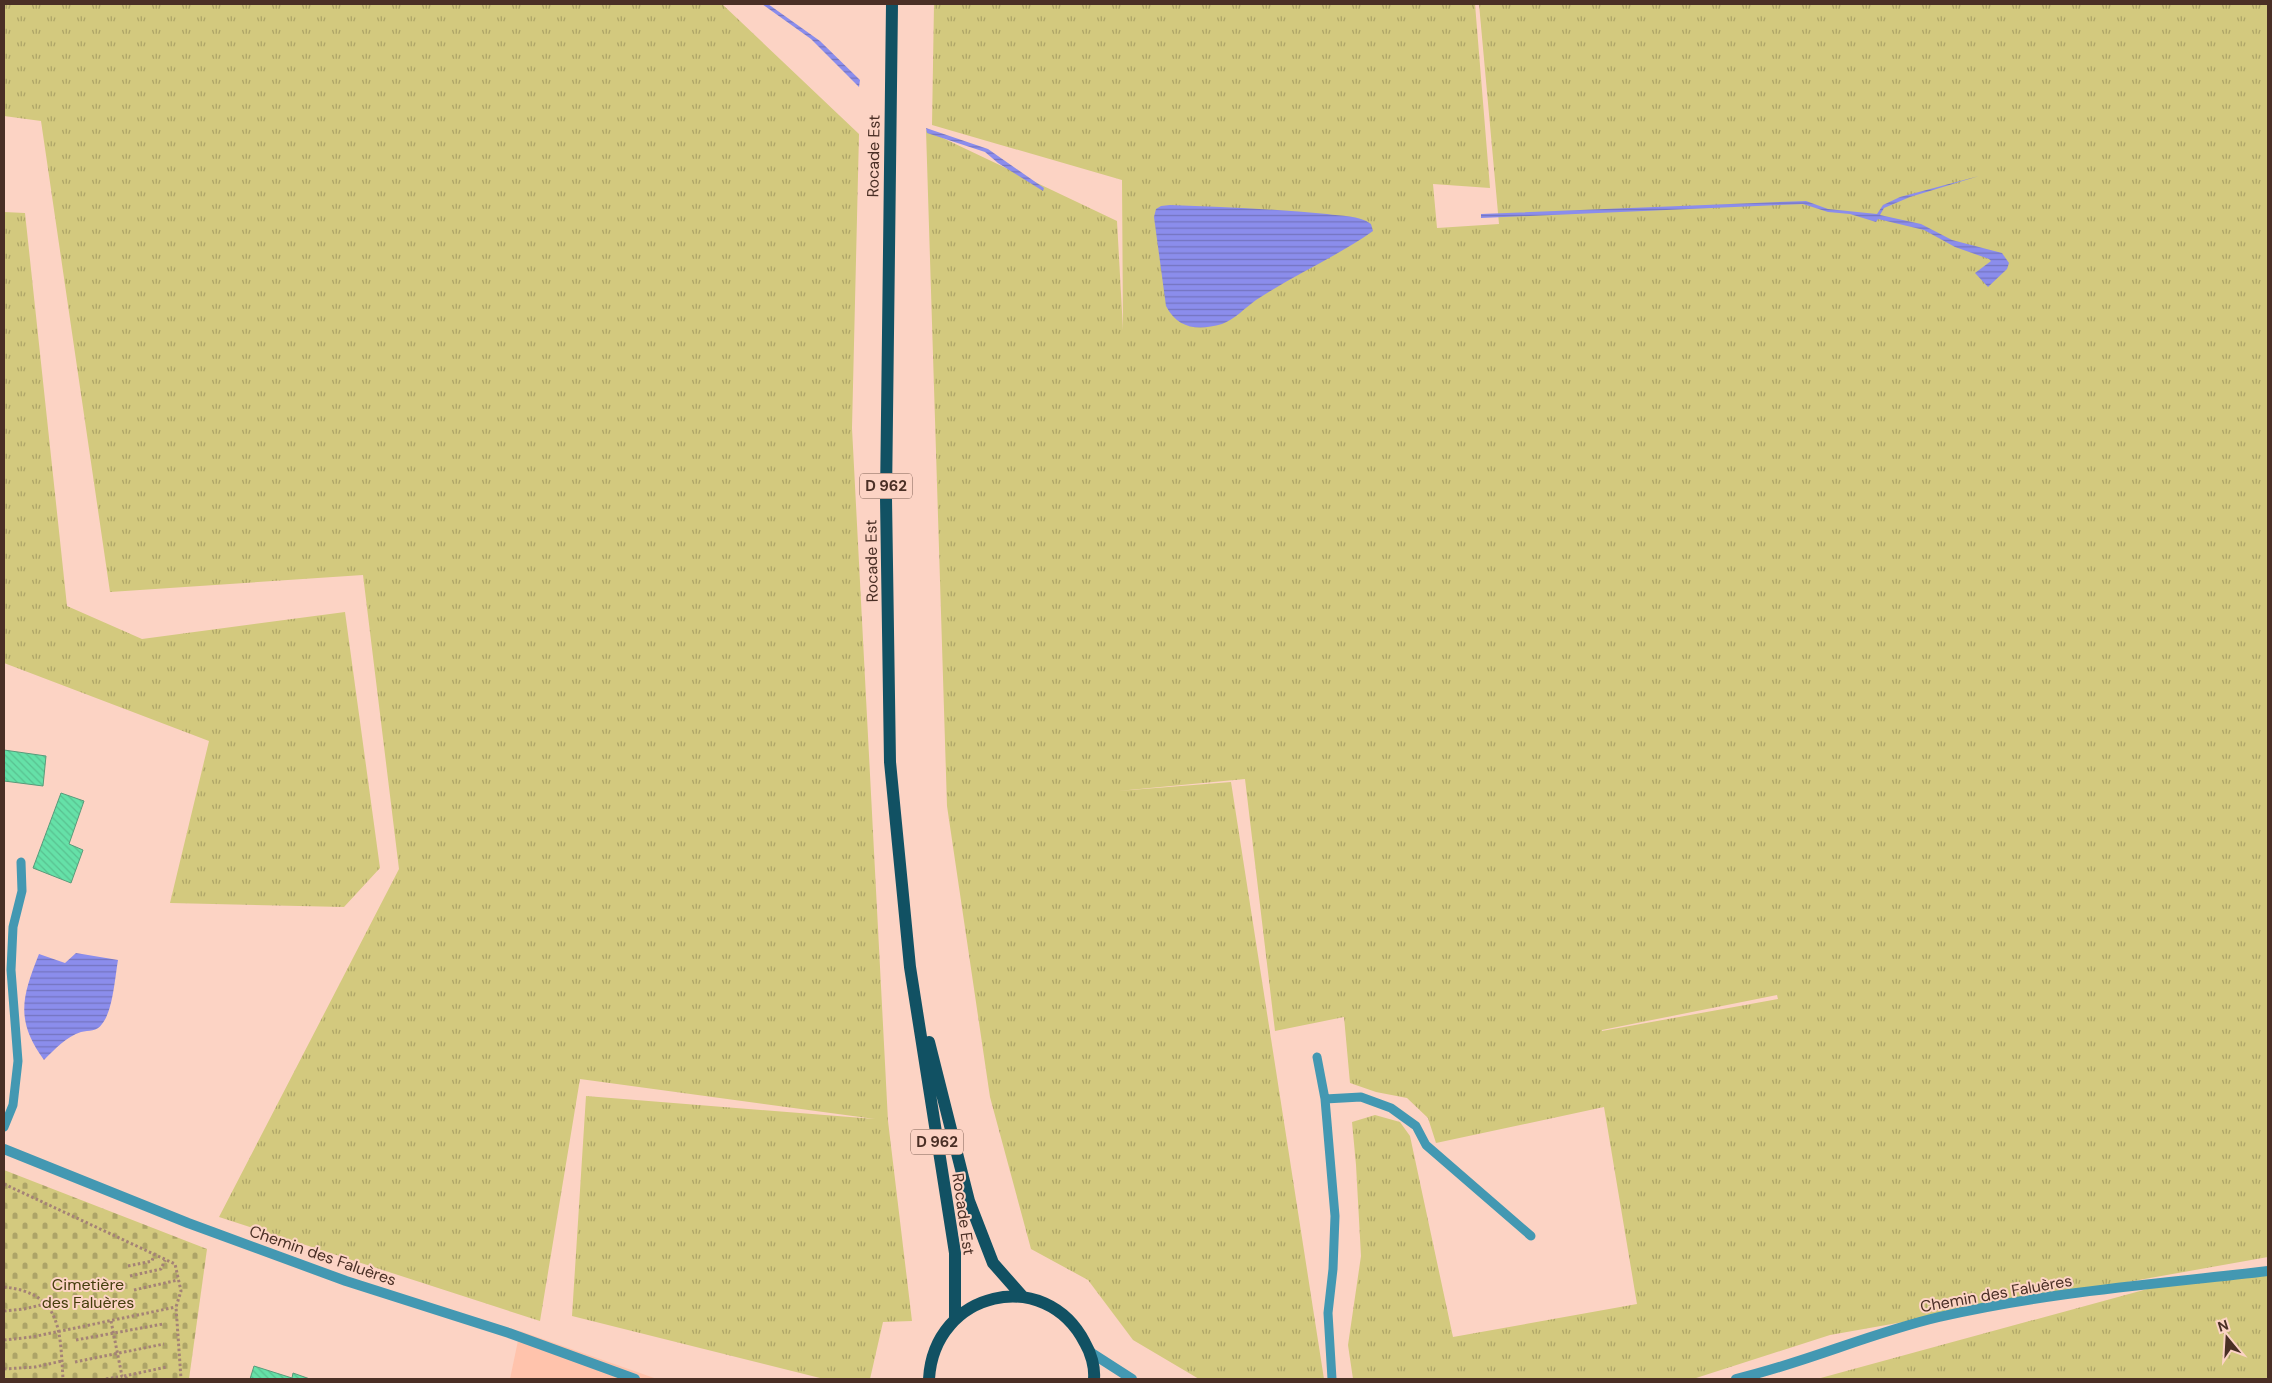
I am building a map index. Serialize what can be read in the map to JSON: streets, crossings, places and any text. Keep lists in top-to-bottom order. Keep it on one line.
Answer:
{"streets":{"main road":["Rocade Est","D 962"],"street":["Chemin des Faluères"]},"parks":["Cimetière des Faluères"],"north":"top"}
